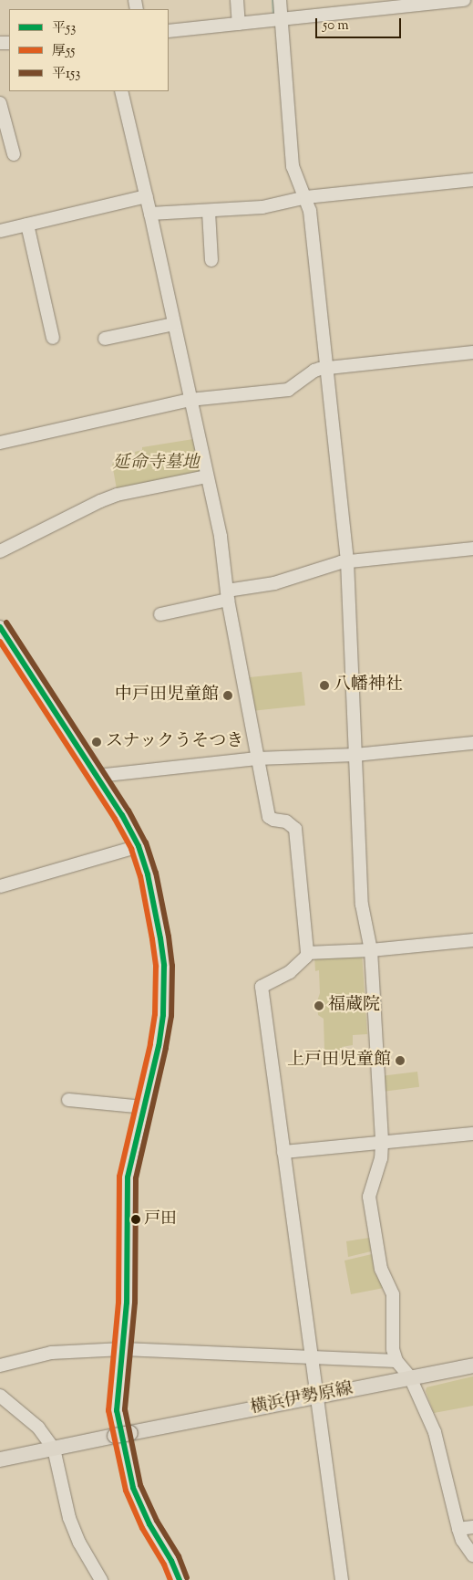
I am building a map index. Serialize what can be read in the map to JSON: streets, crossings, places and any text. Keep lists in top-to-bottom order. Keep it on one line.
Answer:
{"streets":{"main road":["横浜伊勢原線"]},"parks":["延命寺墓地"],"places":["八幡神社","中戸田児童館","スナックうそつき","福蔵院","上戸田児童館","戸田"],"lines":["transit line 平153","transit line 平53","transit line 厚55"],"legend":["平53","厚55","平153"],"scale_bar":"50 m"}
